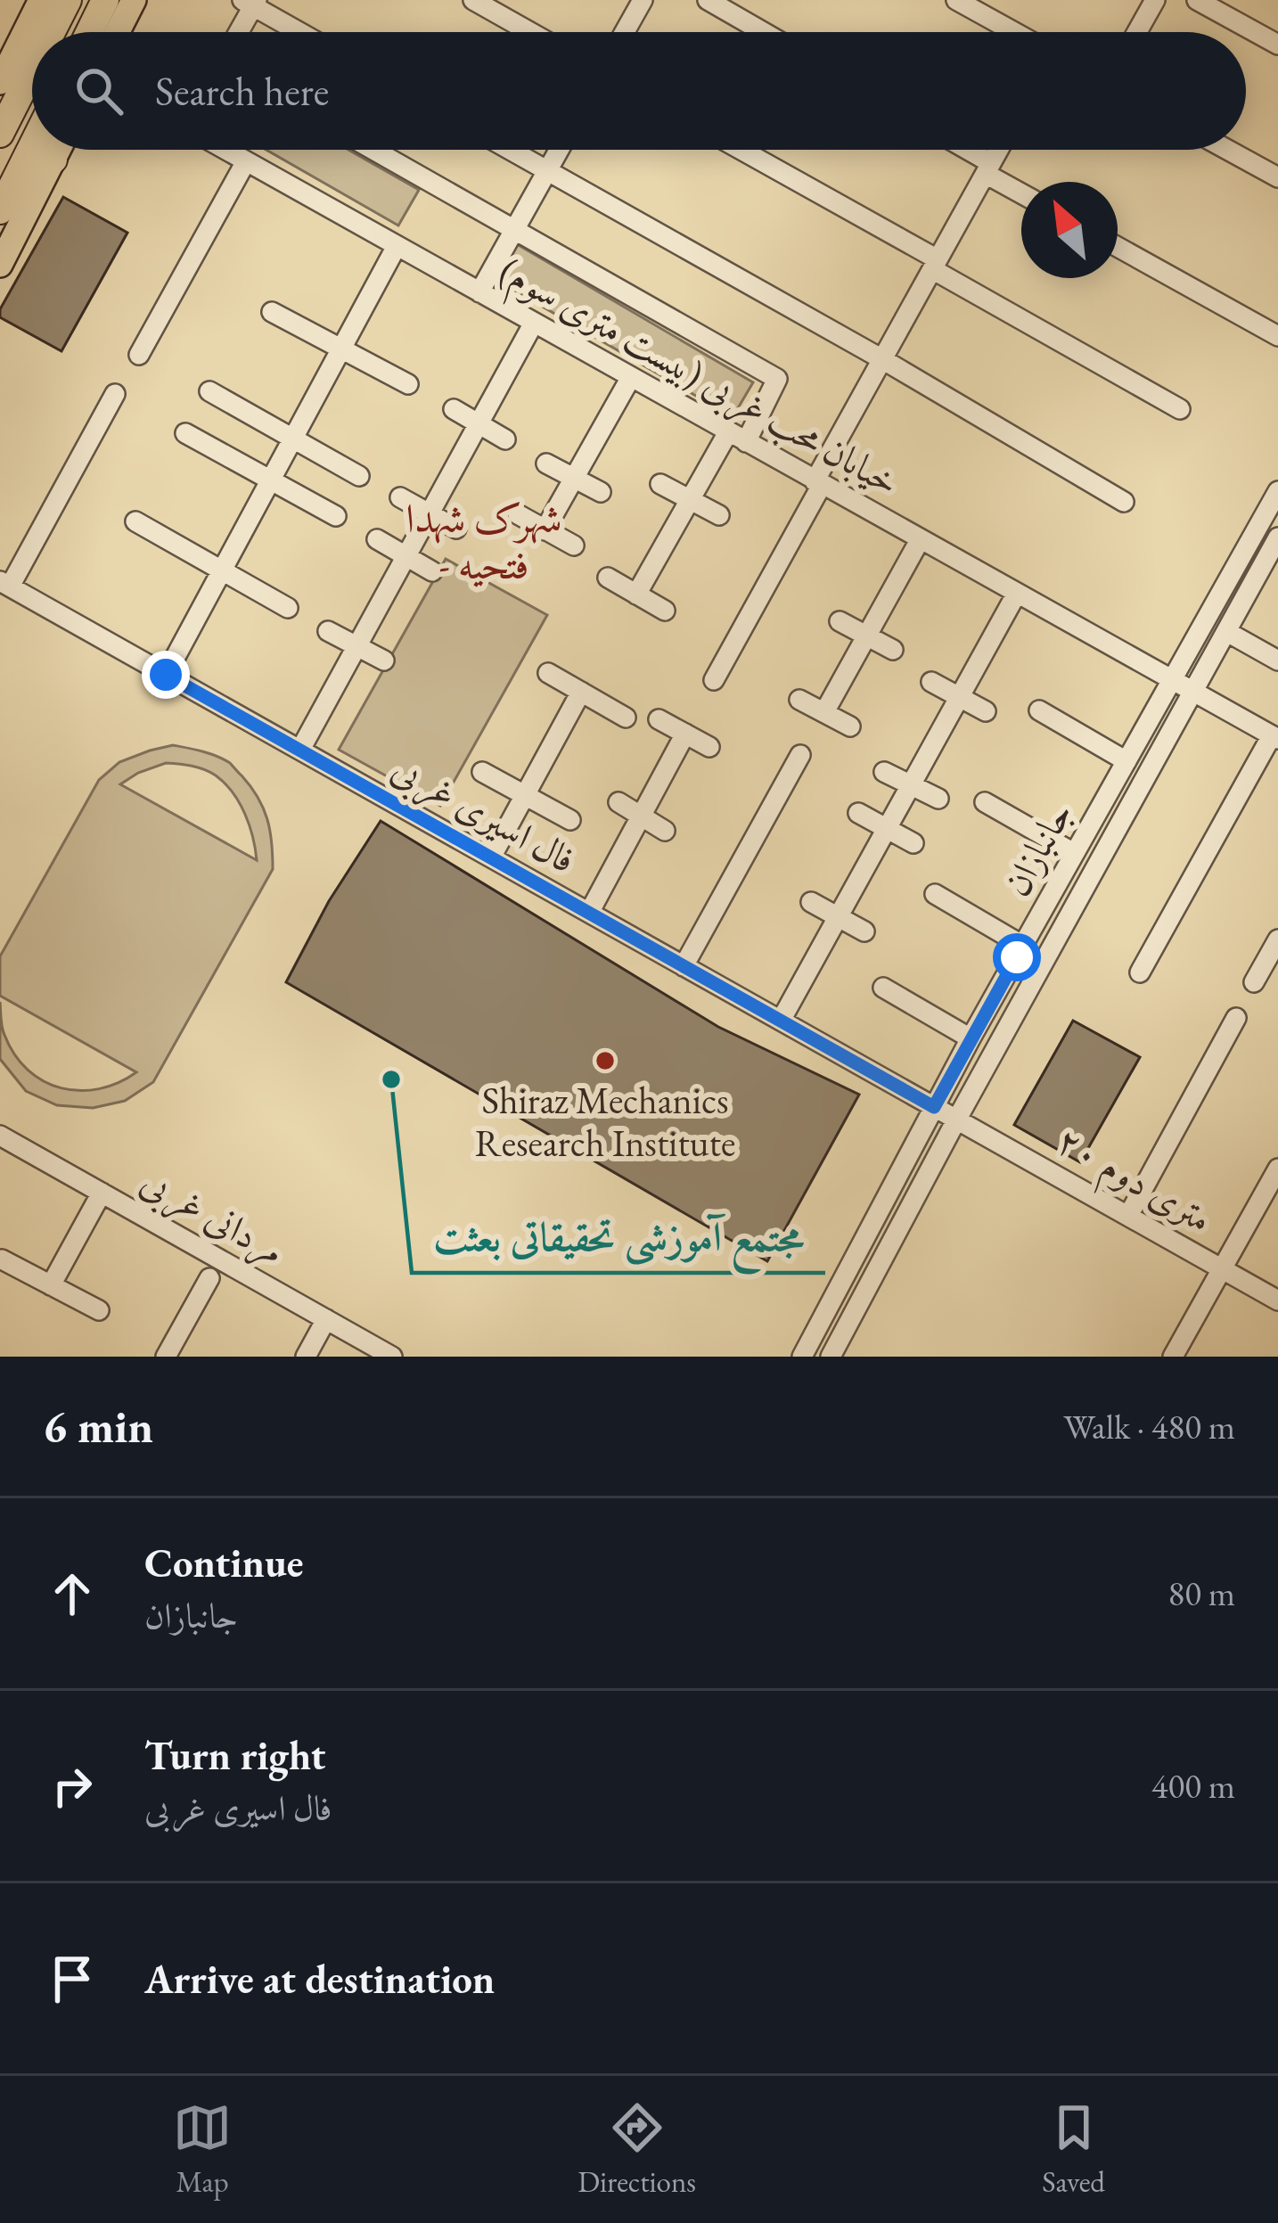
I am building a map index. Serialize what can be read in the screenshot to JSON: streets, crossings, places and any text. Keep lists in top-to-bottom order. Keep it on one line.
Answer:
{"streets":{"street":["خیابان محب غربی (بیست متری سوم)","فال اسیری غربی","جانبازان","۲۰ متری دوم","مردانی غربی"]},"crossings":[["خیابان محب غربی (بیست متری سوم)","جانبازان"],["فال اسیری غربی","جانبازان"],["فال اسیری غربی","۲۰ متری دوم"],["جانبازان","۲۰ متری دوم"]],"districts":["شهرک شهدا - فتحیه"],"places":["Shiraz Mechanics Research Institute","مجتمع آموزشی تحقیقاتی بعثت"],"north":"top left","page":{"search":"Search here","heading":["6 min","Walk · 480 m"],"list":[["Continue","جانبازان","80 m"],["Turn right","فال اسیری غربی","400 m"],"Arrive at destination"],"nav":["Map","Directions","Saved"]}}
